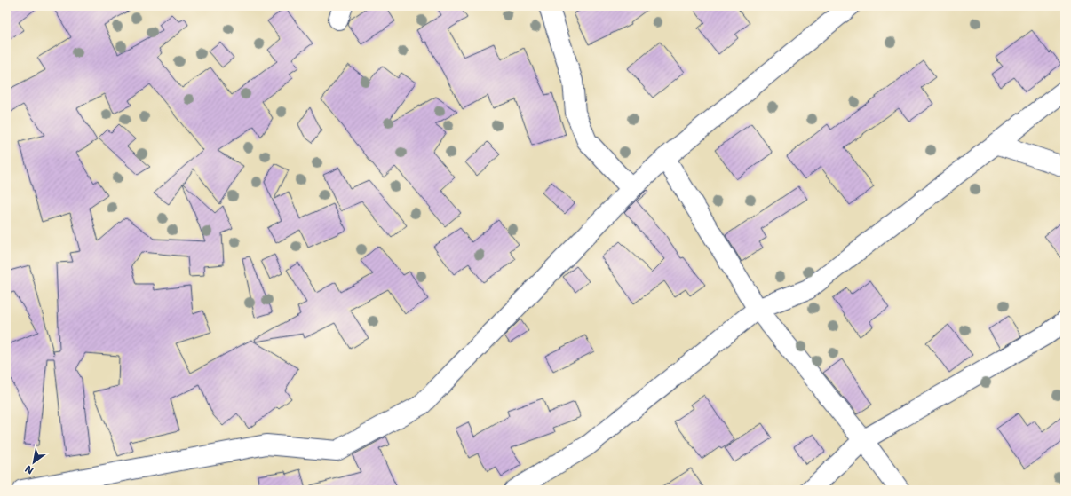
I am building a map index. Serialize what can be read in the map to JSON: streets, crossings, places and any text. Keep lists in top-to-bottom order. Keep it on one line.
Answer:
{"north":"bottom left"}
